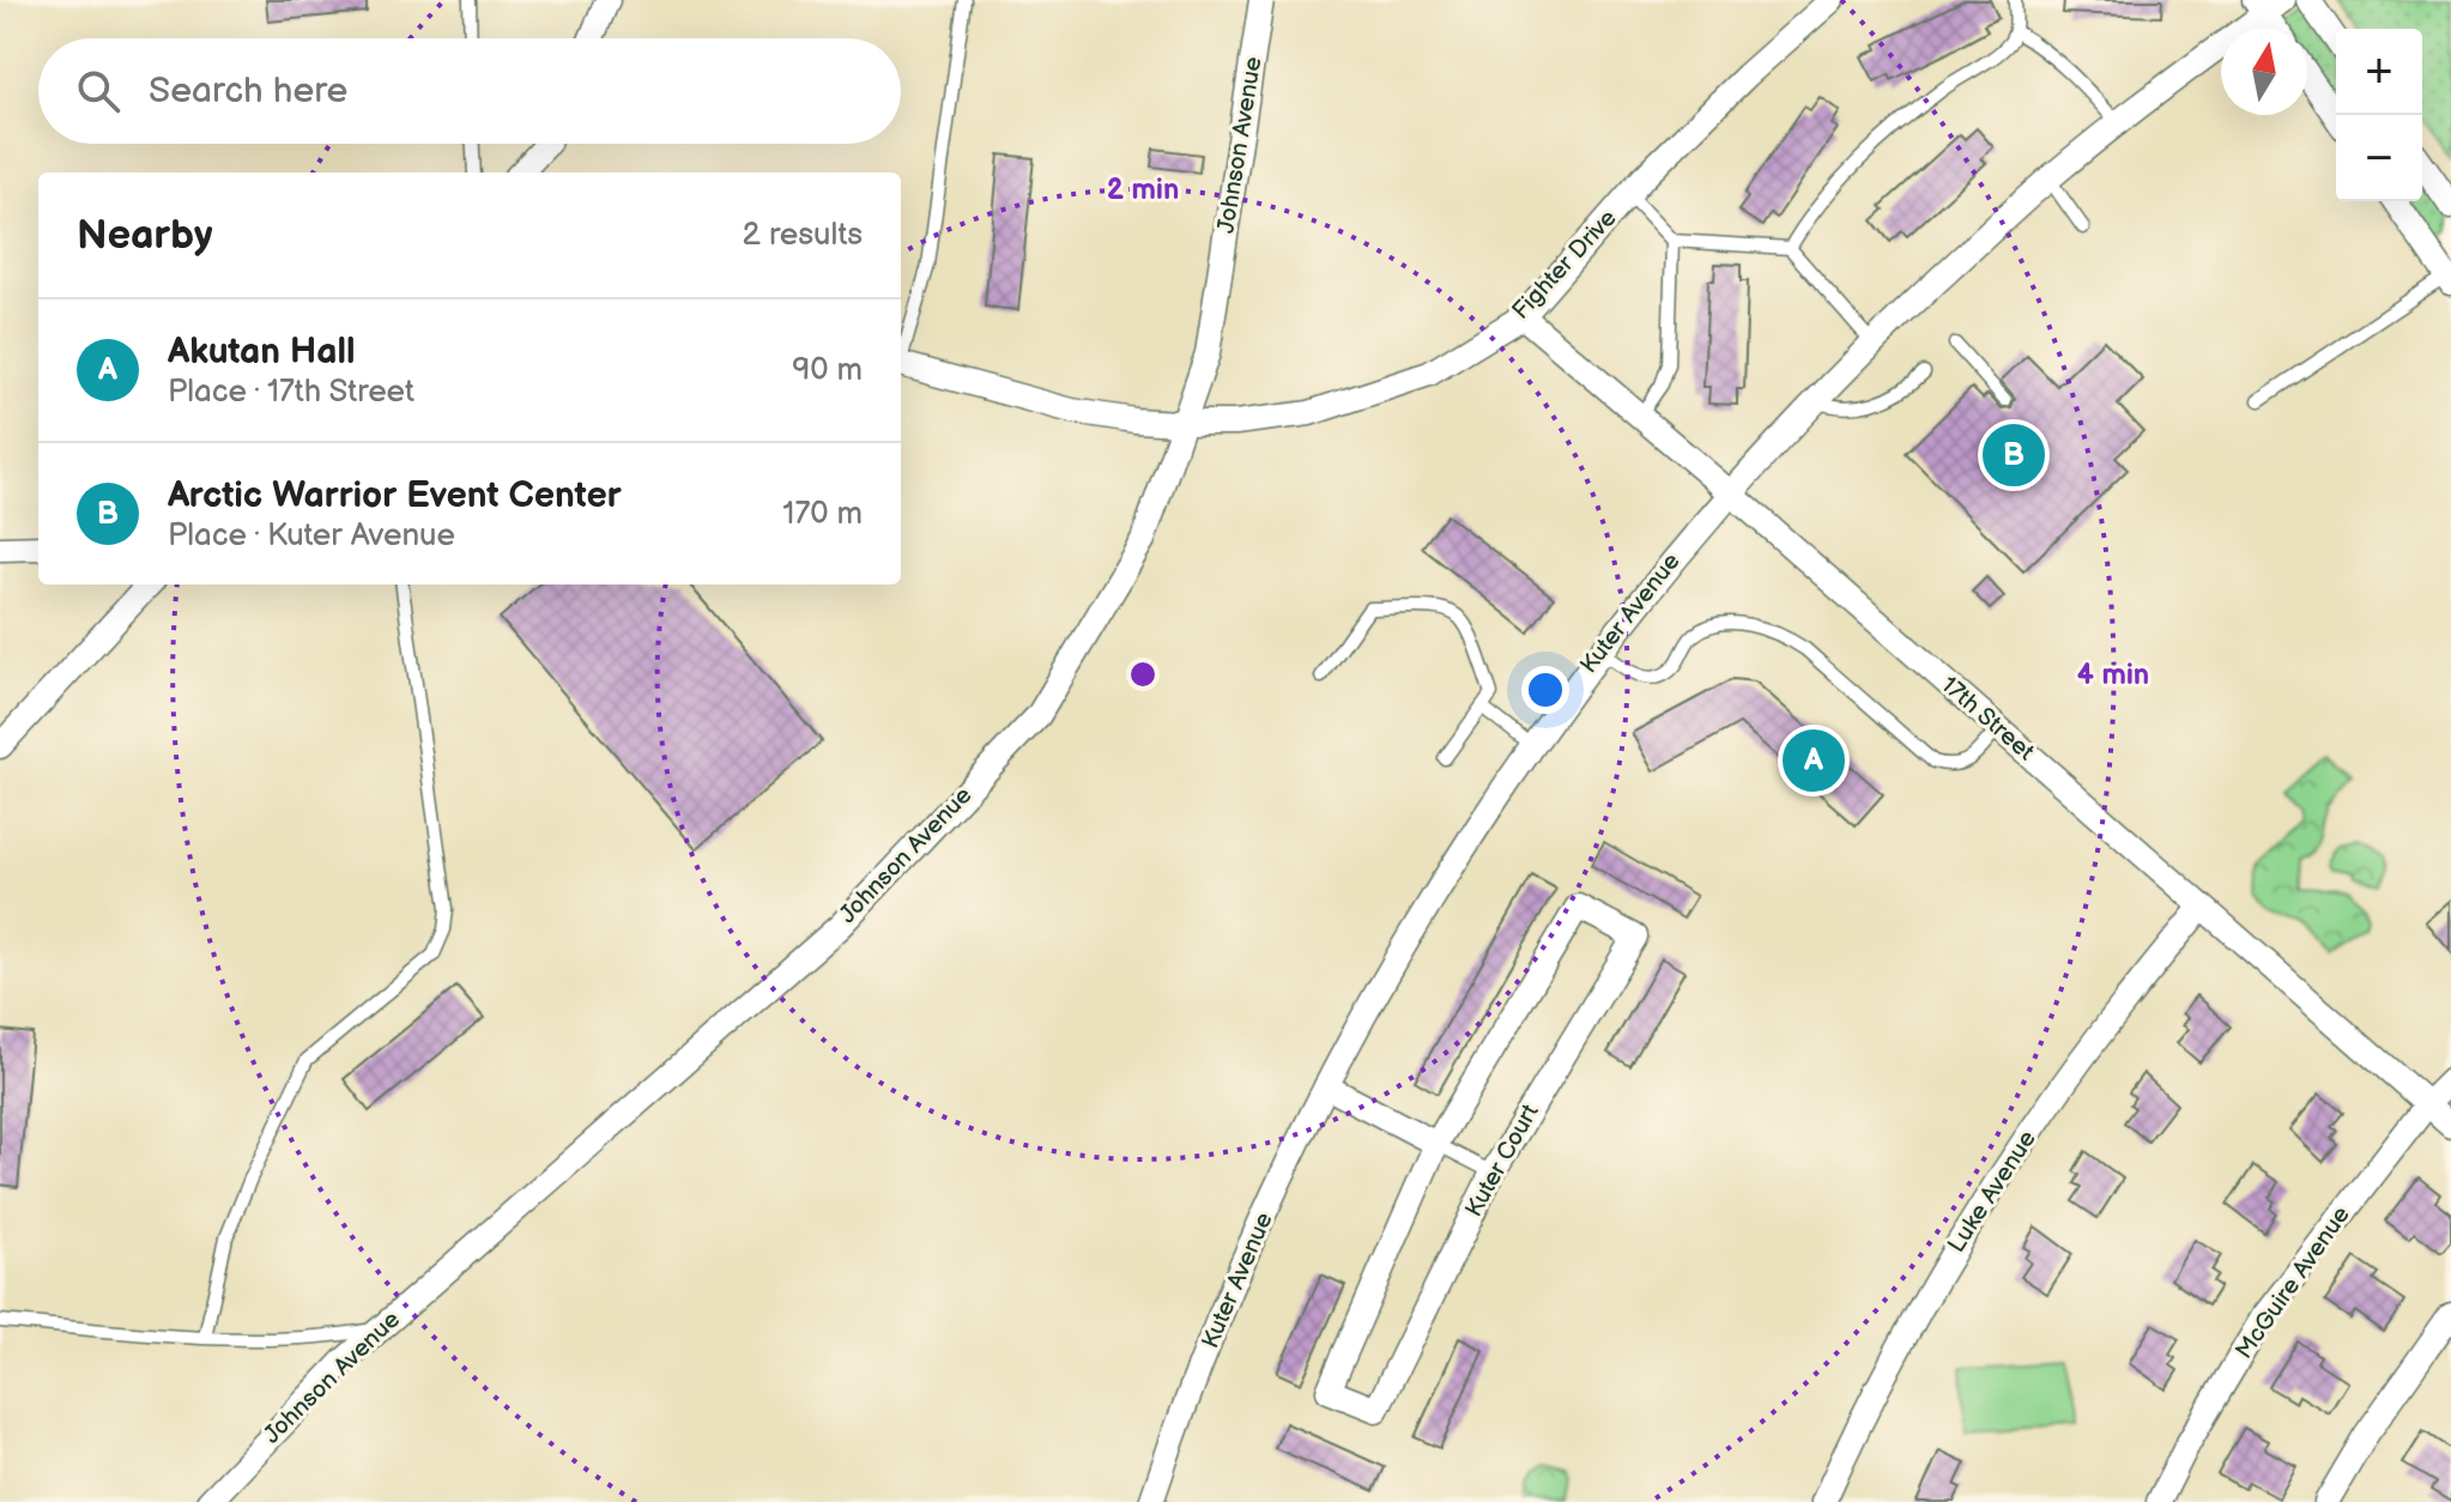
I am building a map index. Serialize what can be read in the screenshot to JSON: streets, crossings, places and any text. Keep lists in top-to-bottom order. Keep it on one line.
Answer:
{"streets":{"street":["Johnson Avenue","Fighter Drive","Kuter Avenue","17th Street","Kuter Court","Luke Avenue","McGuire Avenue"]},"crossings":[["Johnson Avenue","Fighter Drive"],["Fighter Drive","17th Street"],["Kuter Avenue","17th Street"],["17th Street","Luke Avenue"],["17th Street","McGuire Avenue"]],"north":"top","page":{"map_buttons":["+","−"],"search":"Search here","heading":["Nearby","2 results"],"list":[{"mark":"A","name":"Akutan Hall","note":"Place · 17th Street","value":"90 m"},{"mark":"B","name":"Arctic Warrior Event Center","note":"Place · Kuter Avenue","value":"170 m"}],"pins":["B","A"]},"rings":["2 min","4 min"]}
